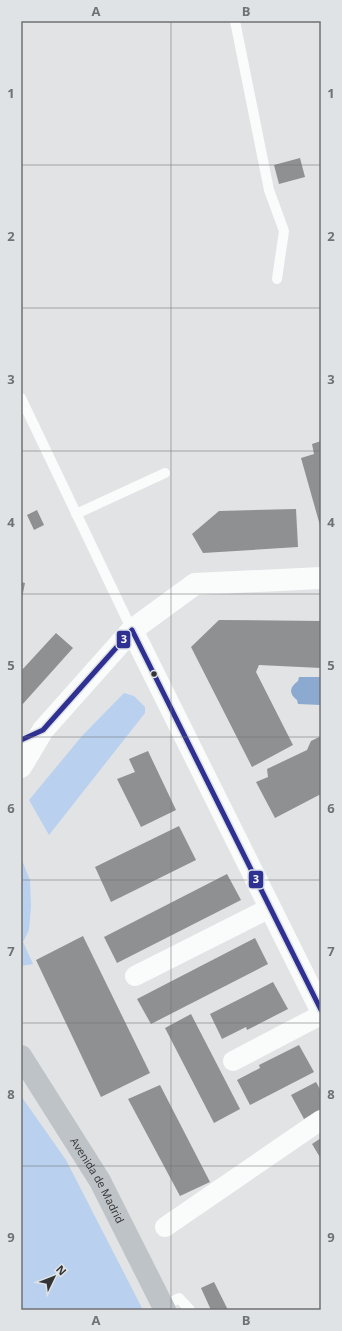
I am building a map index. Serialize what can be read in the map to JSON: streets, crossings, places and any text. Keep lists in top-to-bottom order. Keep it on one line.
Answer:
{"streets":{"highway":["Avenida de Madrid"]},"lines":["transit line 3"],"north":"top right","grid":{"columns":["A","B"],"rows":["1","2","3","4","5","6","7","8","9"]}}
